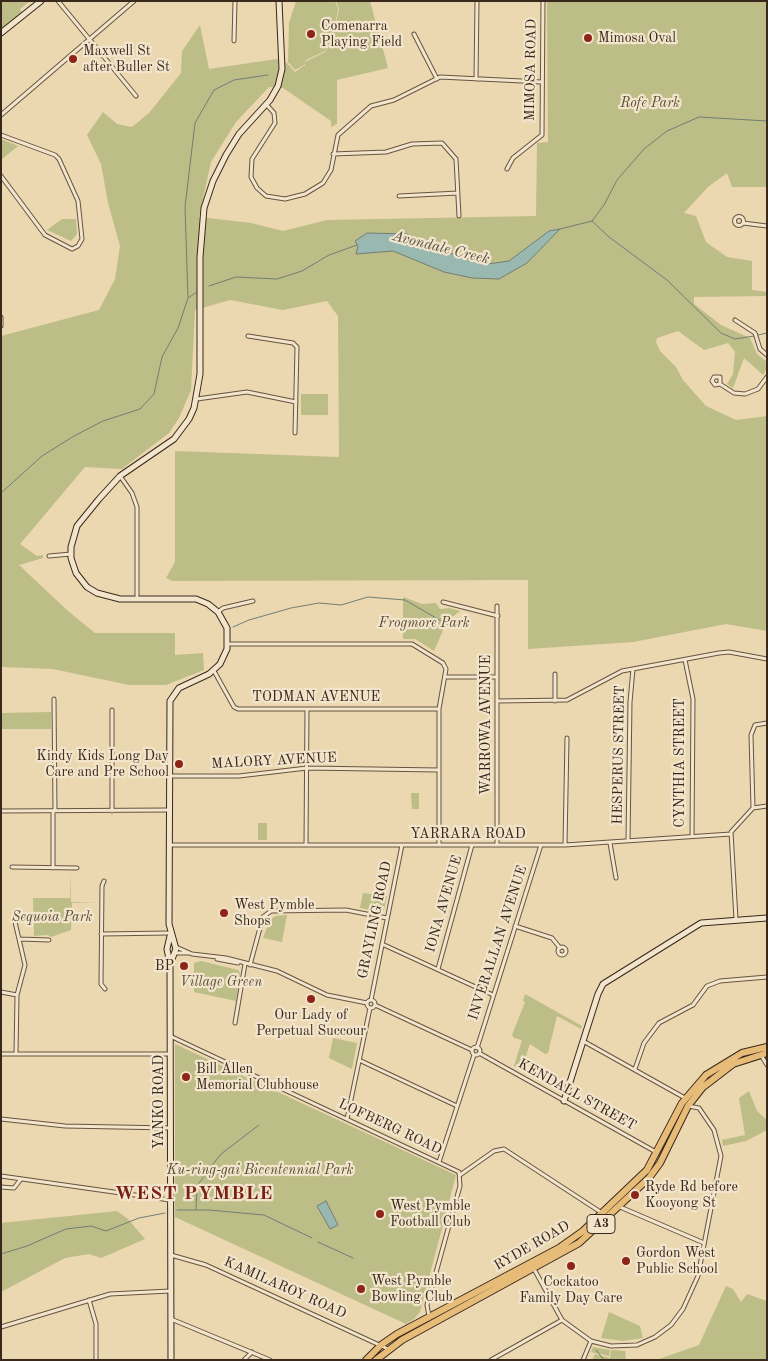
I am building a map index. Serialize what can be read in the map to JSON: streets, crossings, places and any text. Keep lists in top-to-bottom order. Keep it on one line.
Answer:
{"streets":{"highway":["A3","RYDE ROAD"],"main road":["YANKO ROAD"],"street":["MIMOSA ROAD","TODMAN AVENUE","WARROWA AVENUE","HESPERUS STREET","MALORY AVENUE","CYNTHIA STREET","YARRARA ROAD","IONA AVENUE","GRAYLING ROAD","INVERALLAN AVENUE","KENDALL STREET","LOFBERG ROAD","KAMILAROY ROAD"]},"crossings":[["TODMAN AVENUE","YANKO ROAD"],["WARROWA AVENUE","YARRARA ROAD"],["HESPERUS STREET","YARRARA ROAD"],["MALORY AVENUE","YANKO ROAD"],["CYNTHIA STREET","YARRARA ROAD"],["YARRARA ROAD","IONA AVENUE"],["YARRARA ROAD","GRAYLING ROAD"],["YARRARA ROAD","INVERALLAN AVENUE"],["YARRARA ROAD","YANKO ROAD"],["KENDALL STREET","RYDE ROAD"],["YANKO ROAD","LOFBERG ROAD"],["YANKO ROAD","KAMILAROY ROAD"],["RYDE ROAD","KAMILAROY ROAD"]],"districts":["WEST PYMBLE"],"water":["Avondale Creek"],"parks":["Rofe Park","Frogmore Park","Sequoia Park","Village Green","Ku-ring-gai Bicentennial Park"],"places":["Comenarra Playing Field","Mimosa Oval","Maxwell St after Buller St","Kindy Kids Long Day Care and Pre School","West Pymble Shops","BP","Our Lady of Perpetual Succour","Bill Allen Memorial Clubhouse","Ryde Rd before Kooyong St","West Pymble Football Club","Gordon West Public School","Cockatoo Family Day Care","West Pymble Bowling Club"]}
